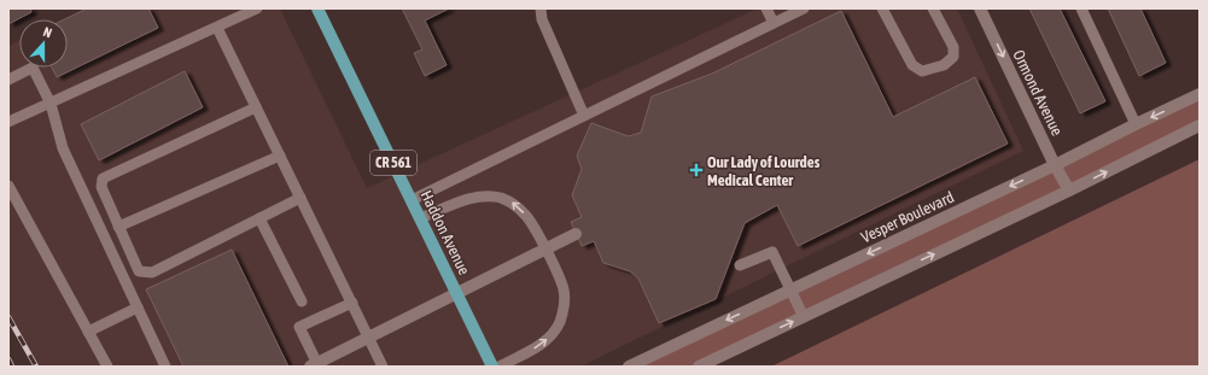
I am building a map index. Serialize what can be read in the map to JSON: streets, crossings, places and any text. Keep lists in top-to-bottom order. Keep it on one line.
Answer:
{"streets":{"main road":["CR 561","Haddon Avenue"],"street":["Ormond Avenue","Vesper Boulevard"]},"crossings":[["Ormond Avenue","Vesper Boulevard"]],"one_way":["Ormond Avenue"],"places":{"health":["Our Lady of Lourdes Medical Center"]},"north":"top"}
